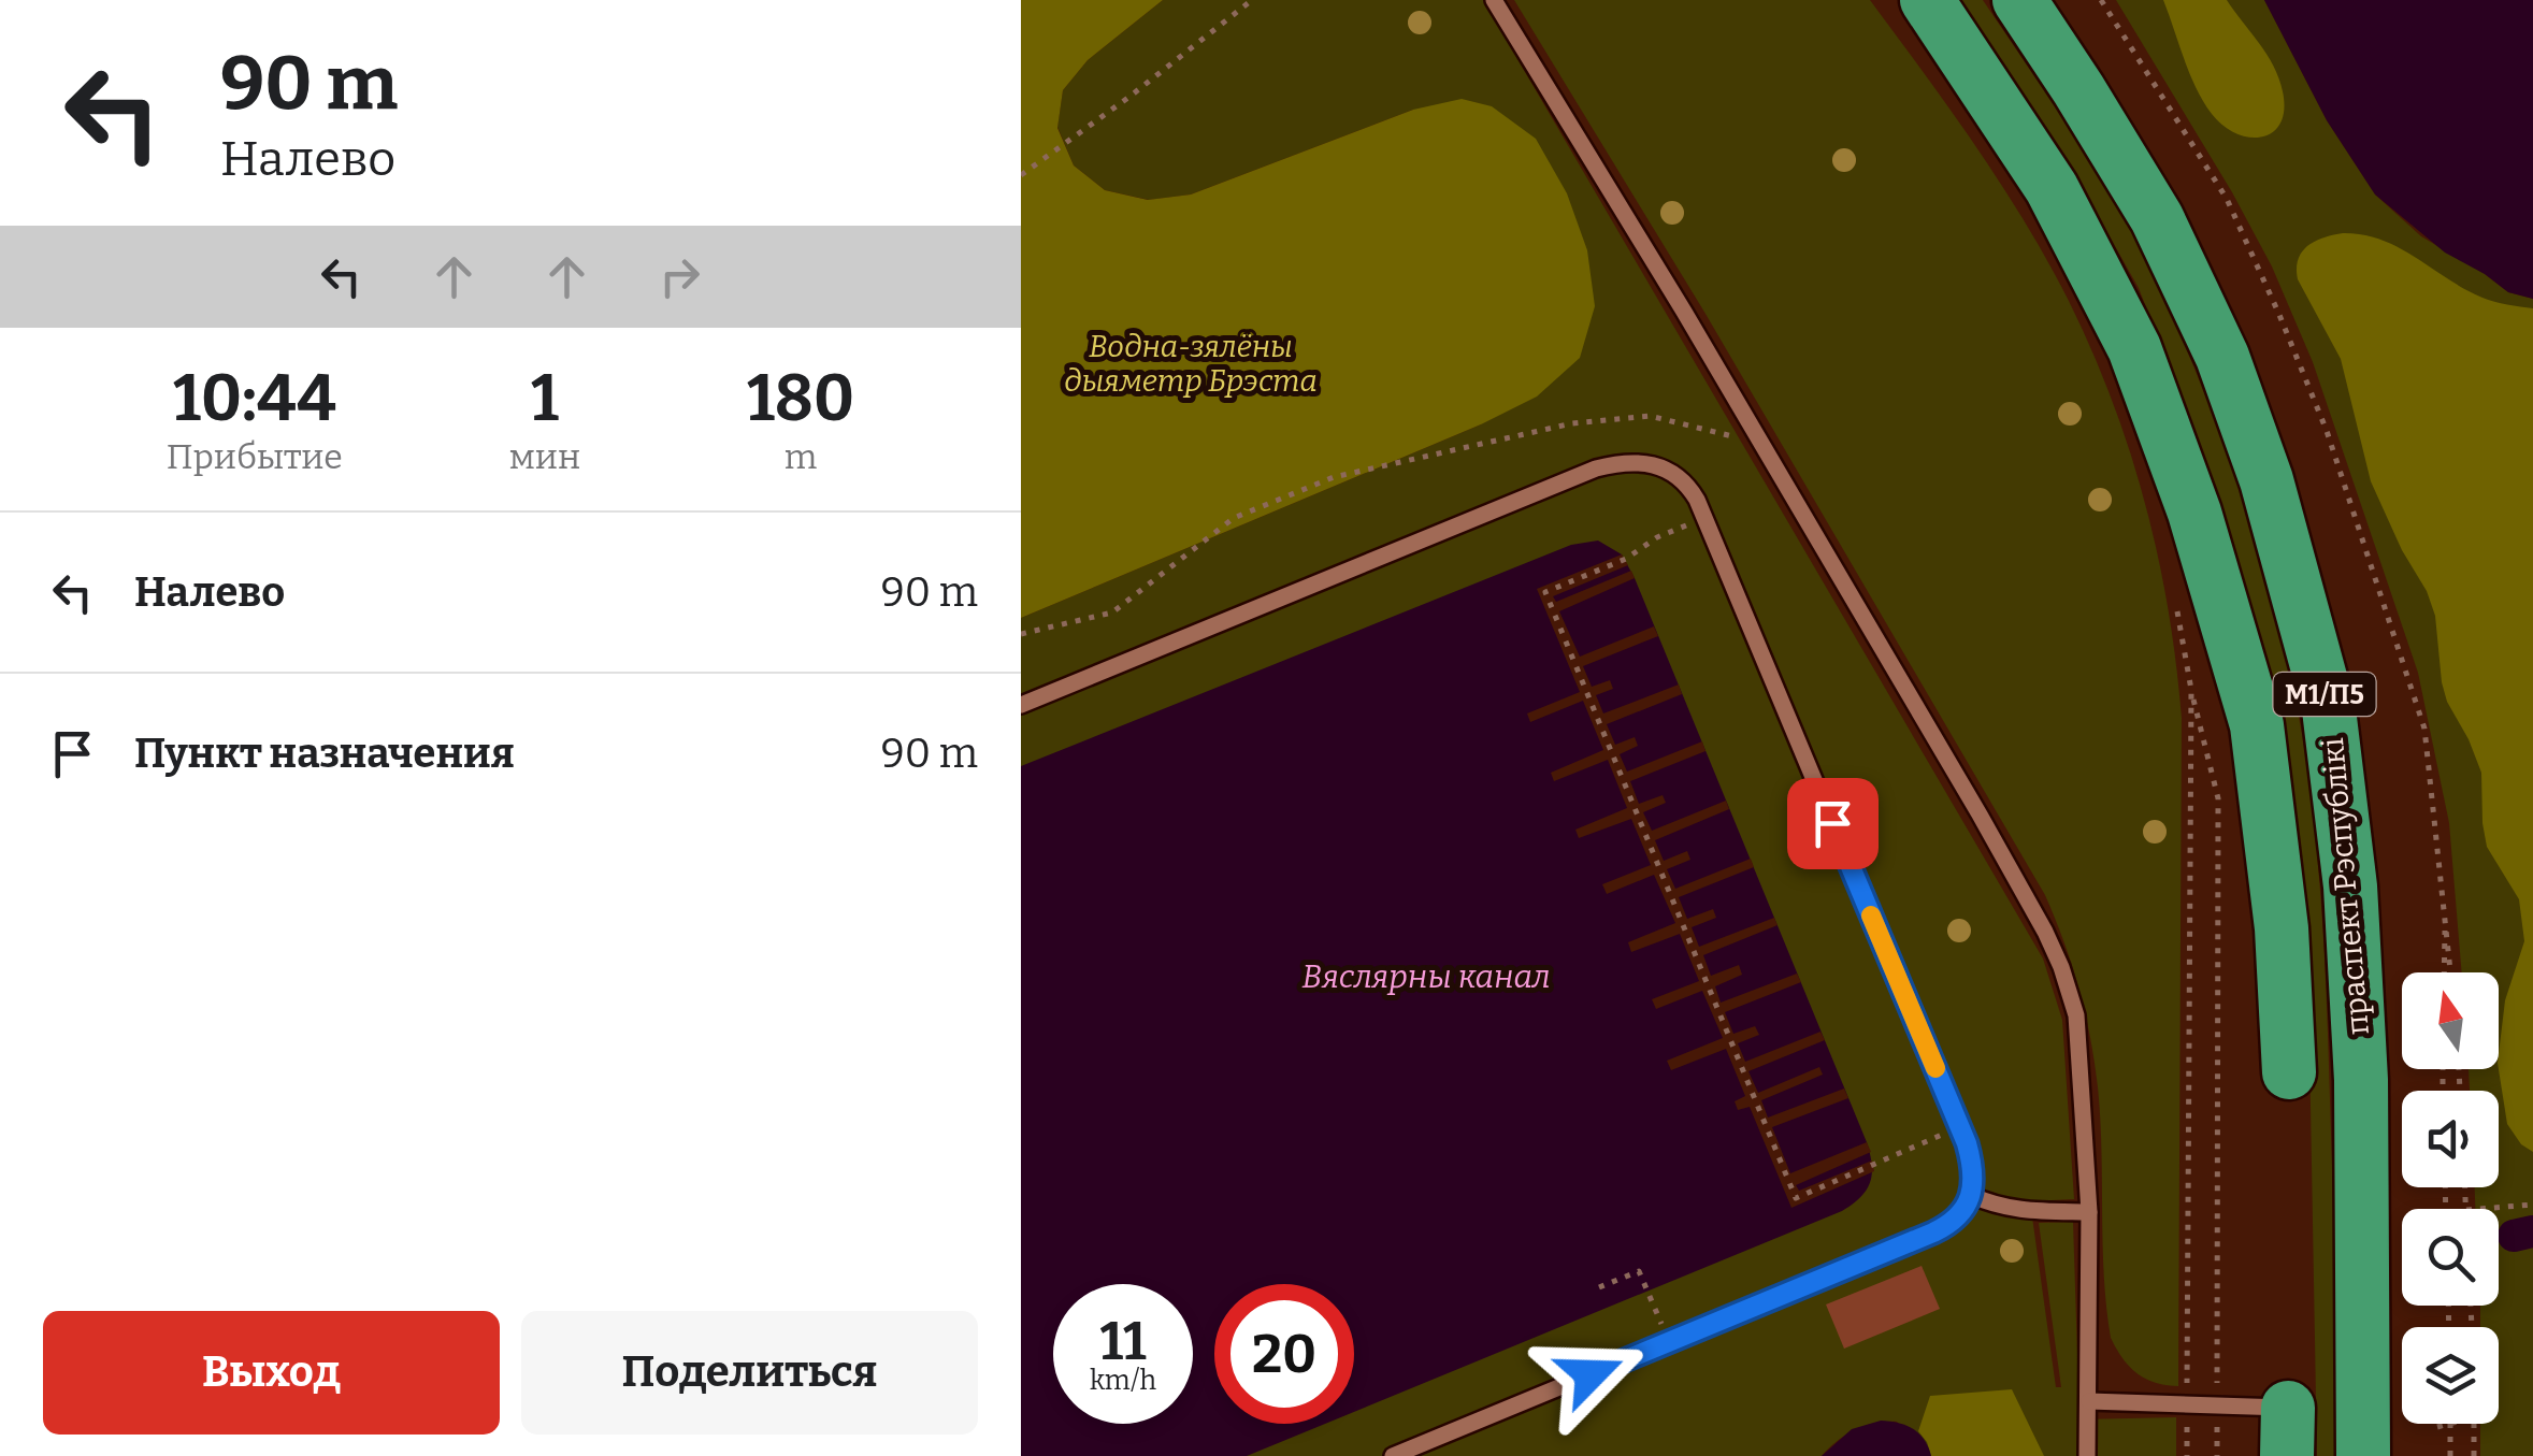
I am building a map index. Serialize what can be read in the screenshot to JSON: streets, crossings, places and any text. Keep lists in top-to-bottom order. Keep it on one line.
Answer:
{"streets":{"highway":["М1/П5","праспект Рэспублікі"]},"water":["Вяслярны канал"],"parks":["Водна-зялёны дыяметр Брэста"],"north":"top","page":{"turn":["90 m","Налево"],"eta":["10:44","Прибытие","1","мин","180","m"],"list":[{"name":"Налево","value":"90 m"},{"name":"Пункт назначения","value":"90 m"}],"speed":"11 km/h","limit":"20","buttons":["Выход","Поделиться"]}}
